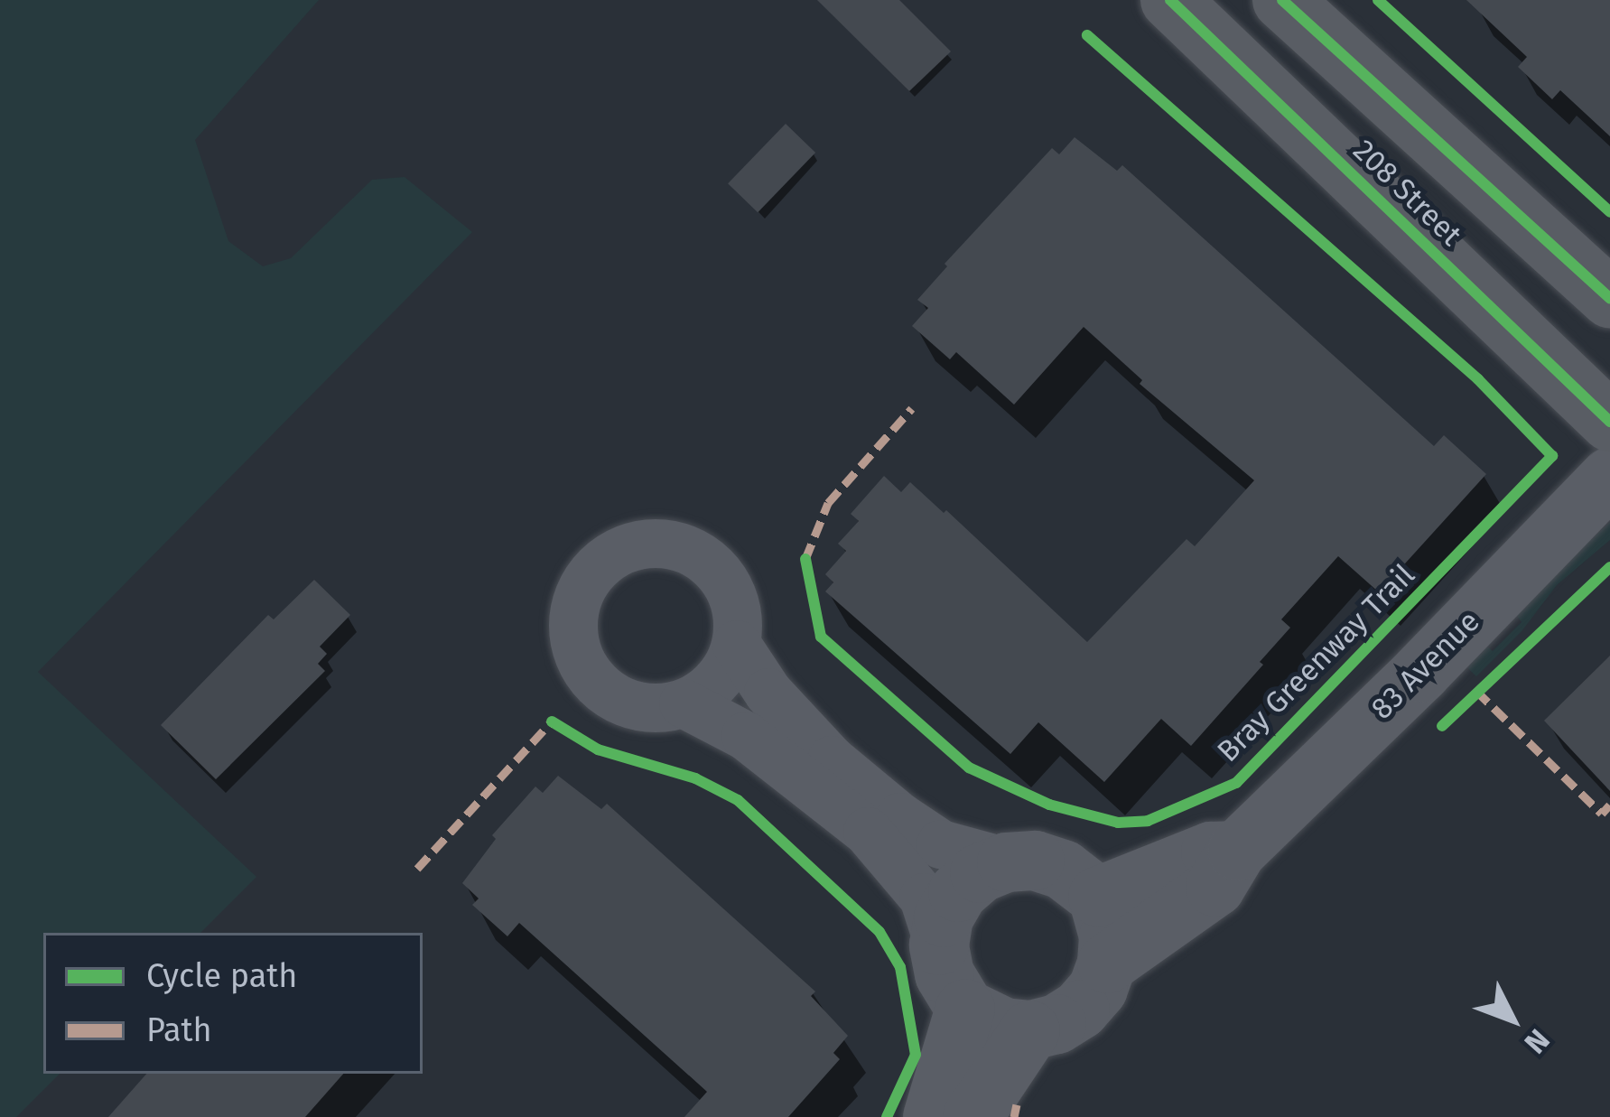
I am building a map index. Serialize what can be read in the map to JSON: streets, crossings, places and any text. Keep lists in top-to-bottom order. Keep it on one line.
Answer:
{"streets":{"main road":["208 Street"],"street":["83 Avenue"],"cycle path":["Bray Greenway Trail"]},"legend":["Cycle path","Path"],"north":"bottom right"}
